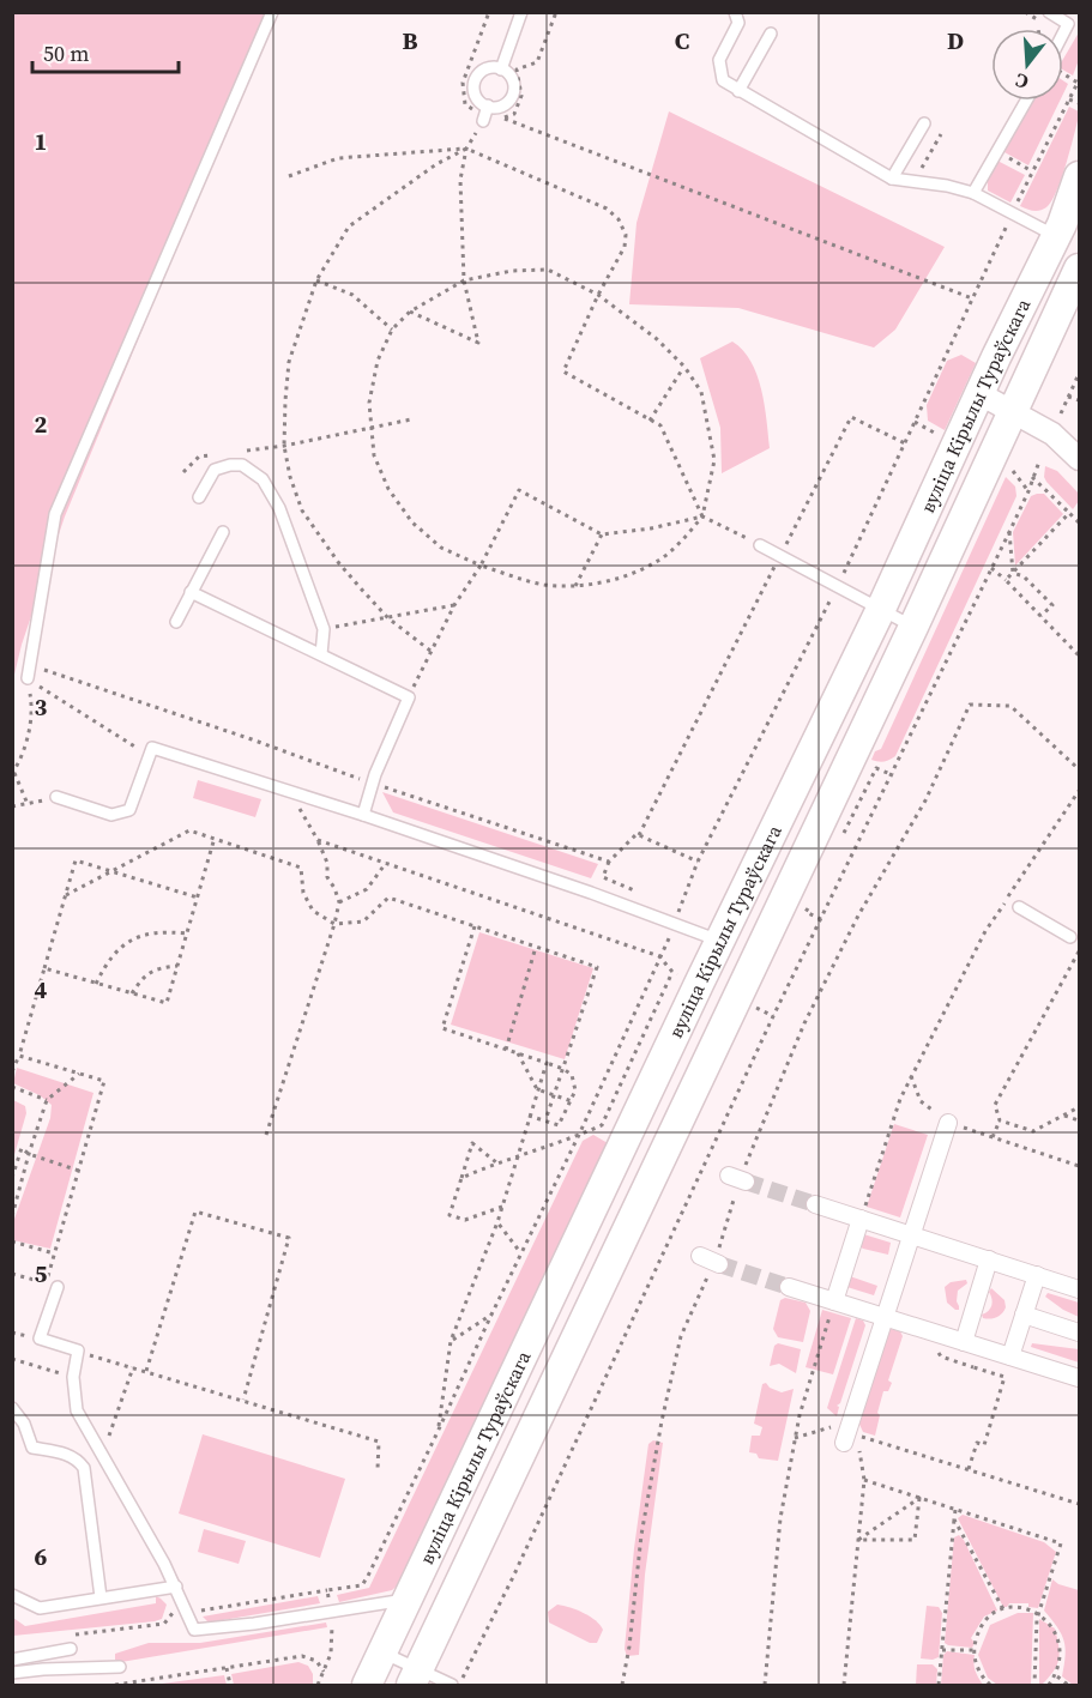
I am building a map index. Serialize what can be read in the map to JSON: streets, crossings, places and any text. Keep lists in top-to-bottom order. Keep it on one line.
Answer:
{"streets":{"main road":["вуліца Кірылы Тураўскага"]},"scale_bar":"50 m","north":"bottom","grid":{"columns":["B","C","D"],"rows":["1","2","3","4","5","6"]}}
